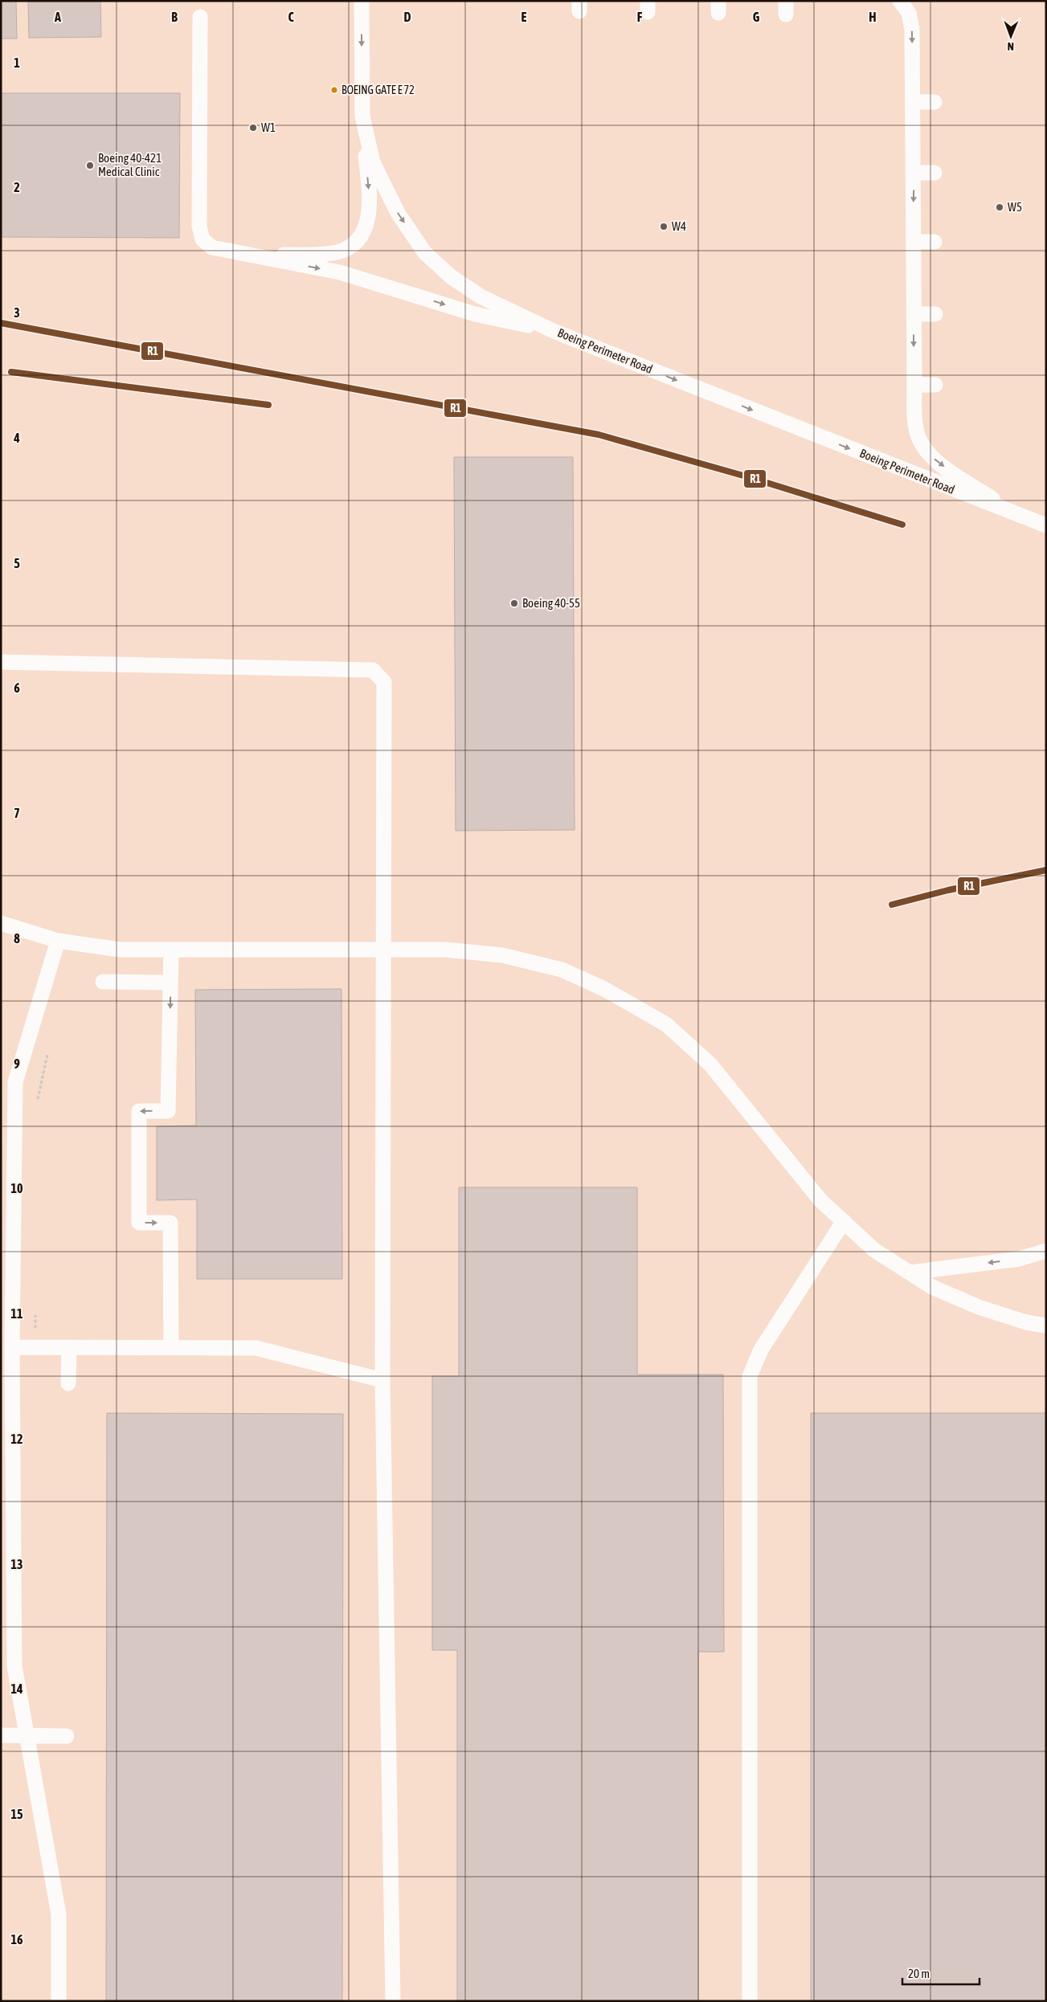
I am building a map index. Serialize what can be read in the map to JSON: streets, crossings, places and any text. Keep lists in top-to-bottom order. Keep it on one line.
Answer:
{"streets":{"lane":["Boeing Perimeter Road"]},"places":["BOEING GATE E 72","W1","Boeing 40-421 Medical Clinic","W5","W4","Boeing 40-55"],"lines":["transit line R1"],"scale_bar":"20 m","north":"bottom","grid":{"columns":["A","B","C","D","E","F","G","H"],"rows":["1","2","3","4","5","6","7","8","9","10","11","12","13","14","15","16"]}}
